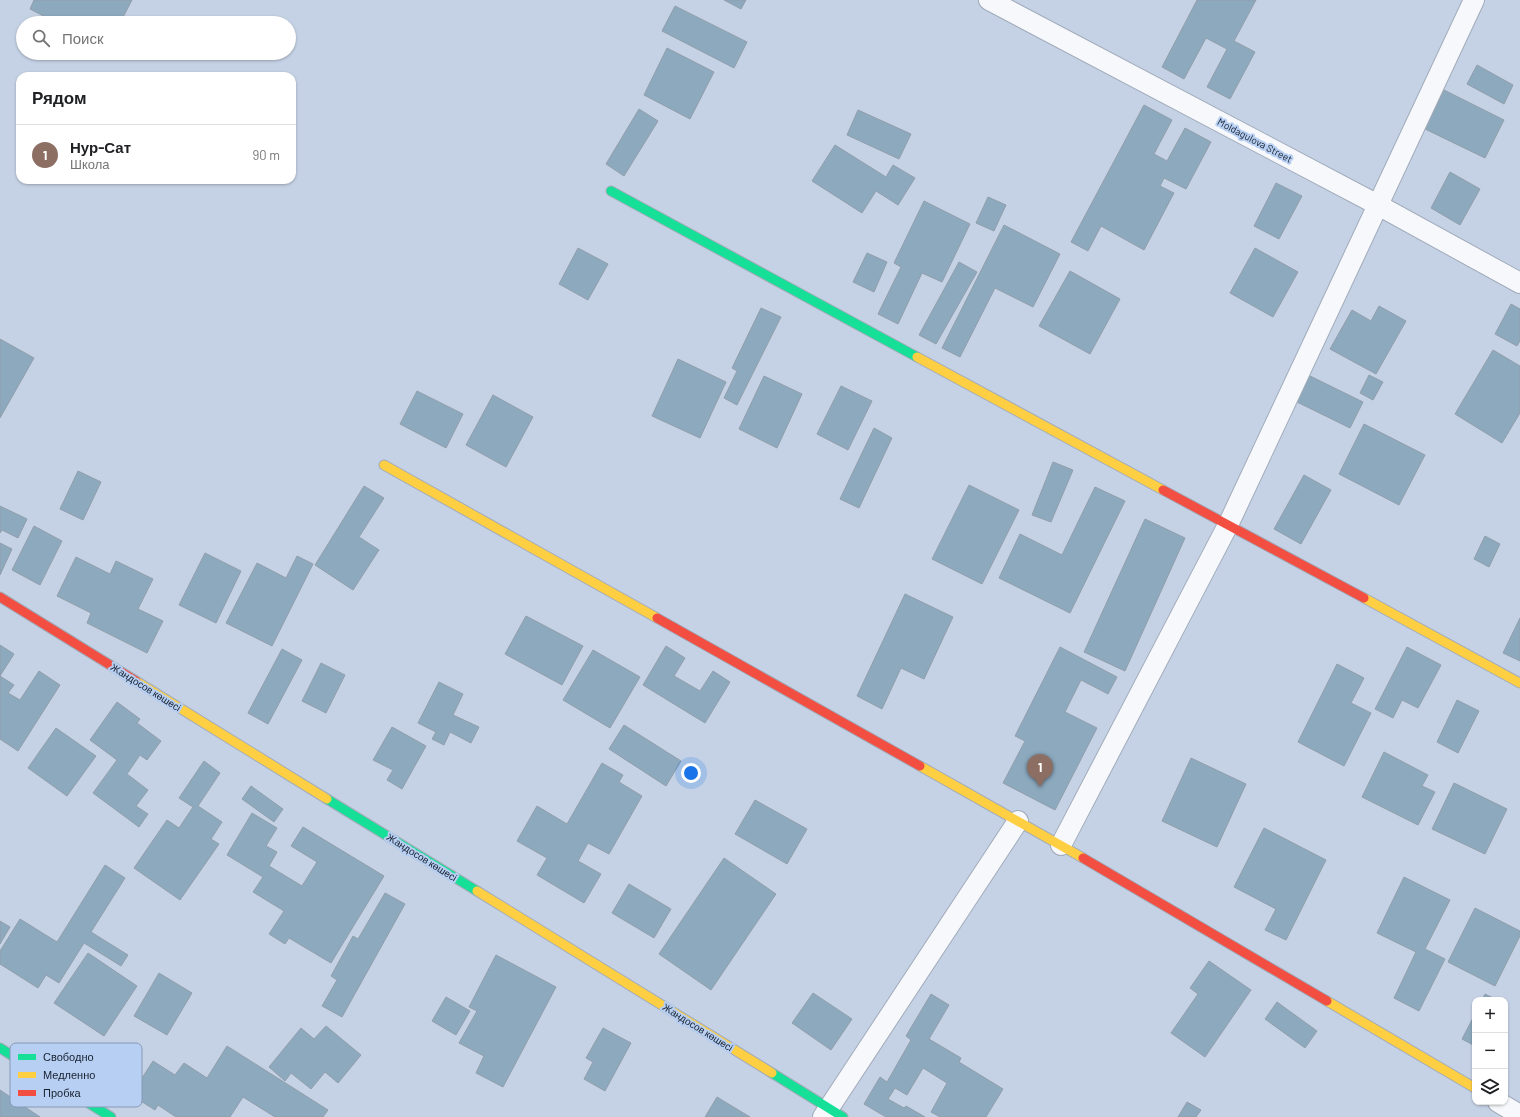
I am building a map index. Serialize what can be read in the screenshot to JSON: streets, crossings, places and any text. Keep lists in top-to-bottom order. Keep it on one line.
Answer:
{"streets":{"street":["Moldagulova Street","Жандосов көшесі"]},"legend":["Свободно","Медленно","Пробка"],"page":{"search":"Поиск","heading":"Рядом","list":[{"mark":"1","name":"Нур-Сат","note":"Школа","value":"90 m"}],"pins":"1","map_buttons":["+","−"]}}
